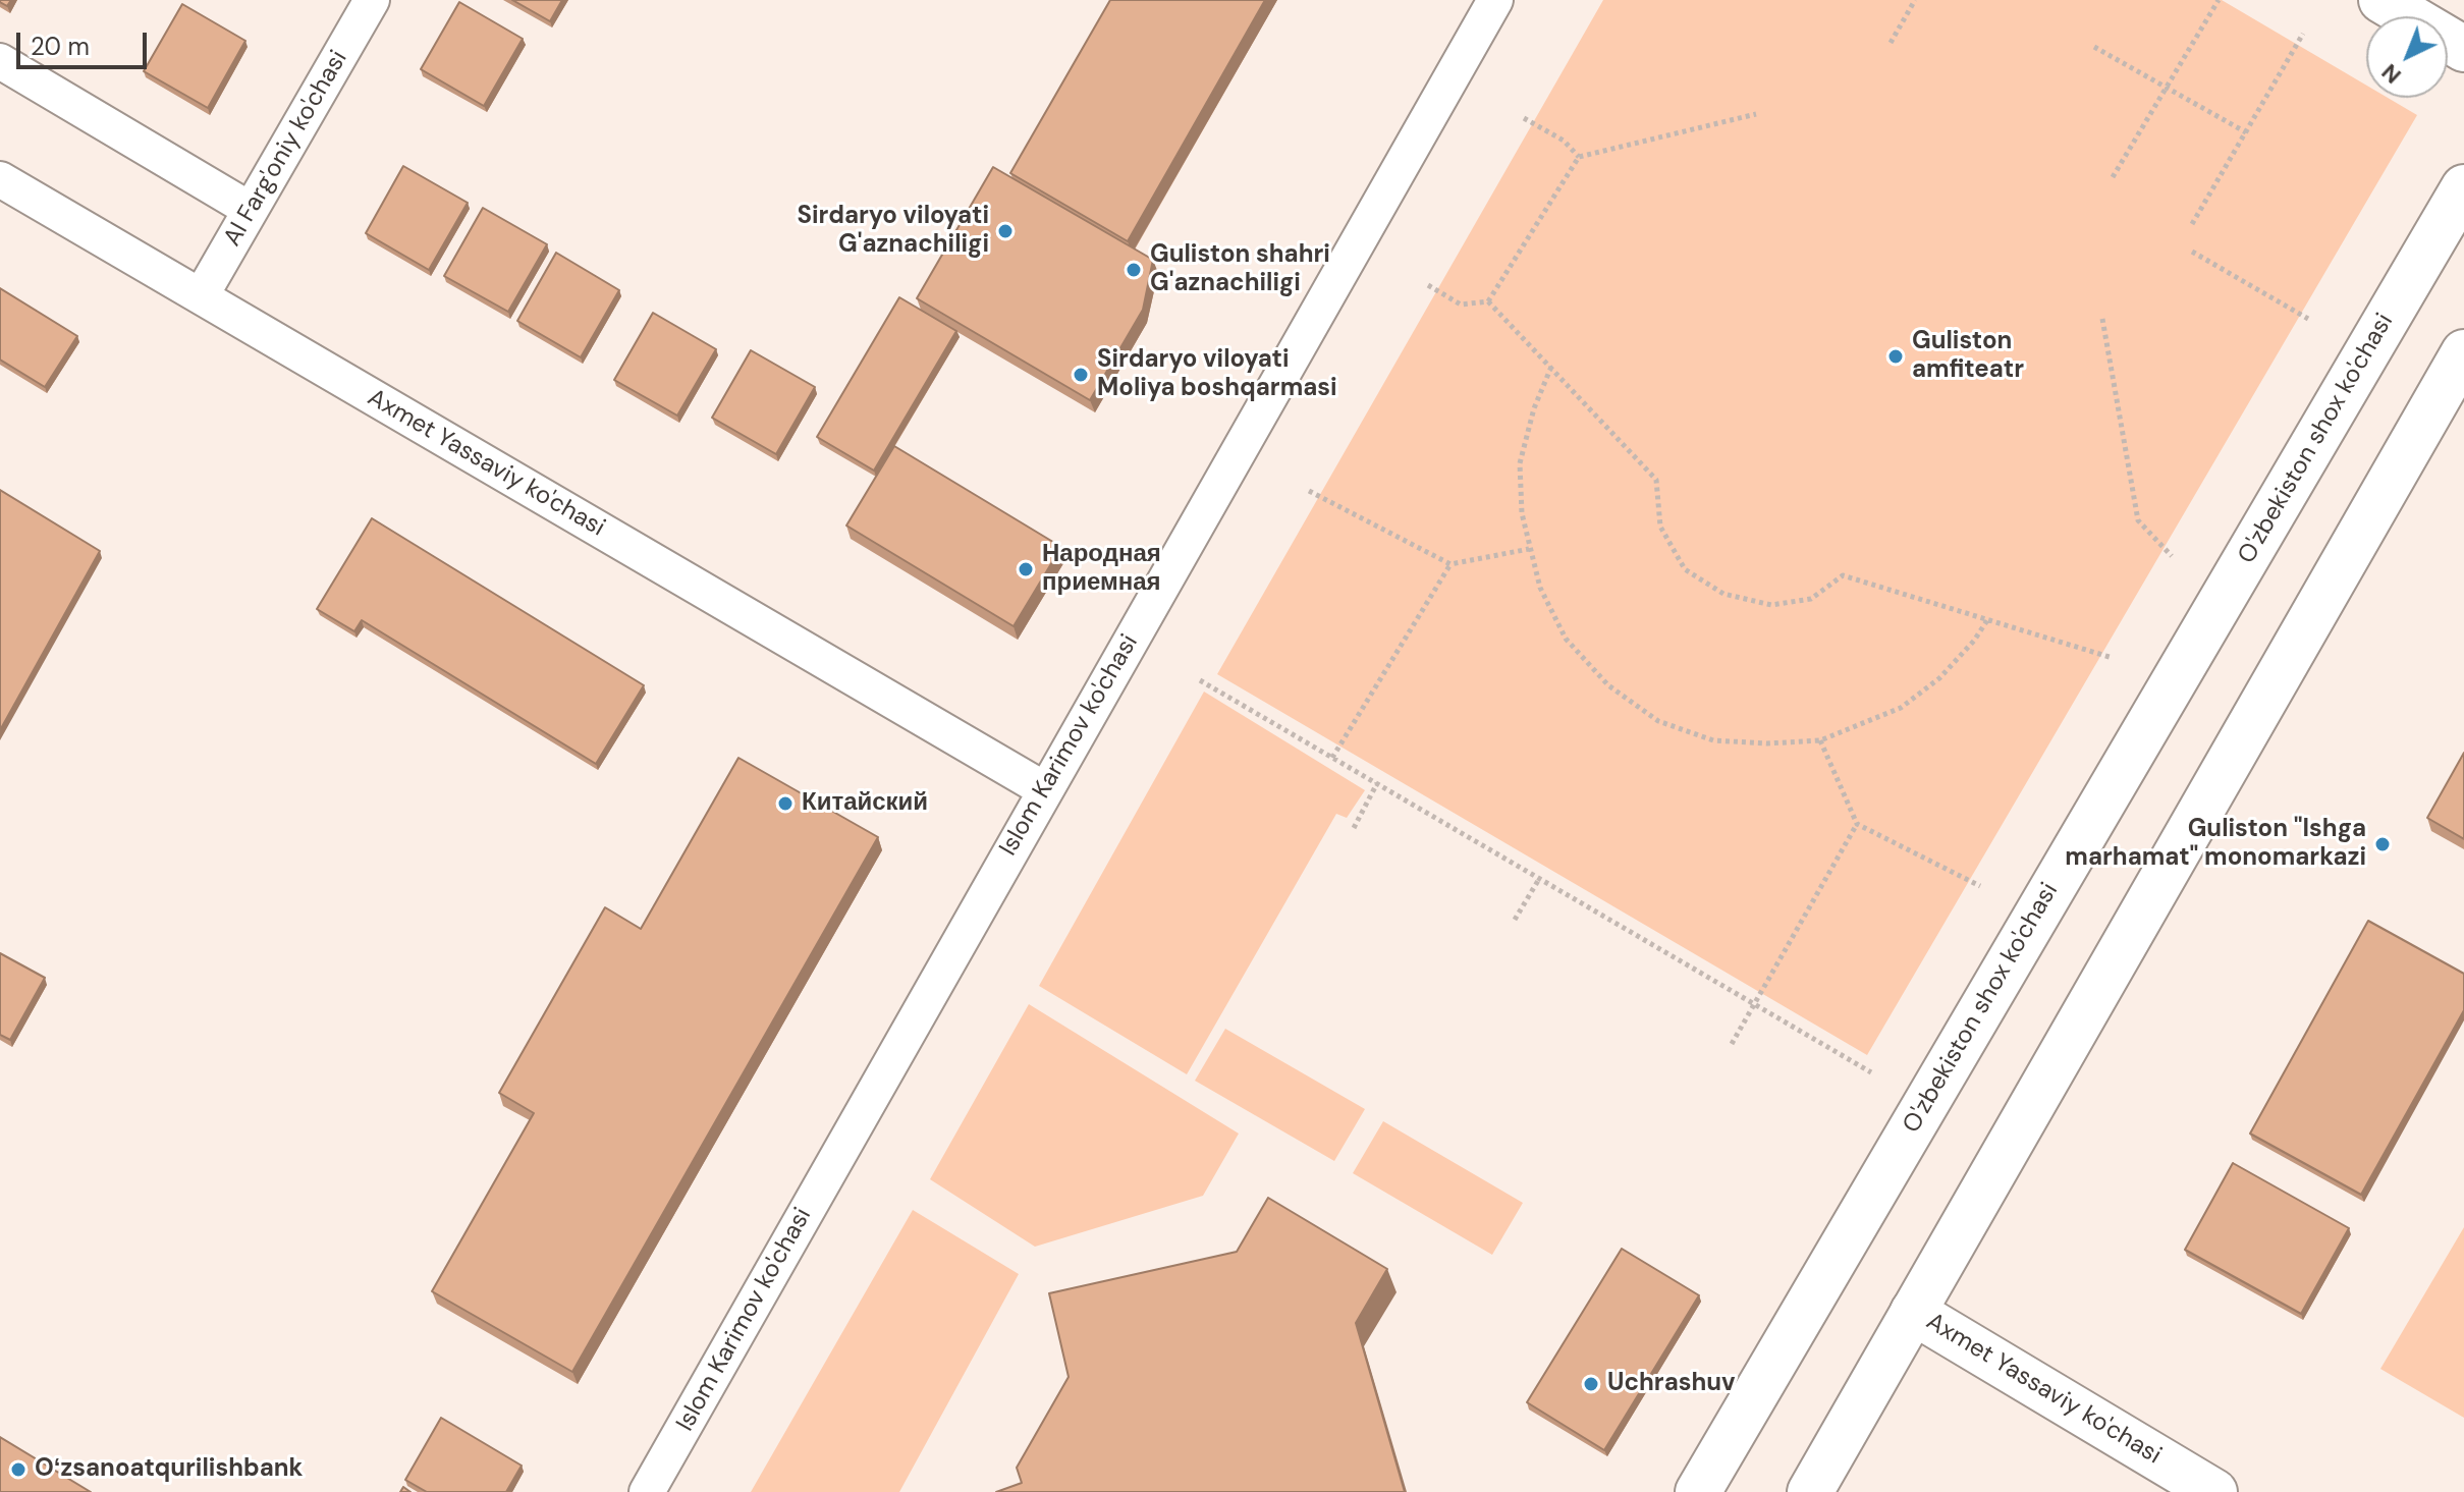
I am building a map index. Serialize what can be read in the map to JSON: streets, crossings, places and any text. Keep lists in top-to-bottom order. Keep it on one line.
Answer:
{"streets":{"main road":["O'zbekiston shox ko'chasi","Axmet Yassaviy ko'chasi"],"street":["Al Farg'oniy ko'chasi","Islom Karimov ko'chasi"]},"crossings":[["Al Farg'oniy ko'chasi","Axmet Yassaviy ko'chasi"],["Axmet Yassaviy ko'chasi","Islom Karimov ko'chasi"]],"places":["Sirdaryo viloyati G'aznachiligi","Guliston shahri G'aznachiligi","Guliston amfiteatr","Sirdaryo viloyati Moliya boshqarmasi","Народная приемная","Китайский","Guliston \"Ishga marhamat\" monomarkazi","Uchrashuv","Oʻzsanoatqurilishbank"],"scale_bar":"20 m","north":"bottom left"}
